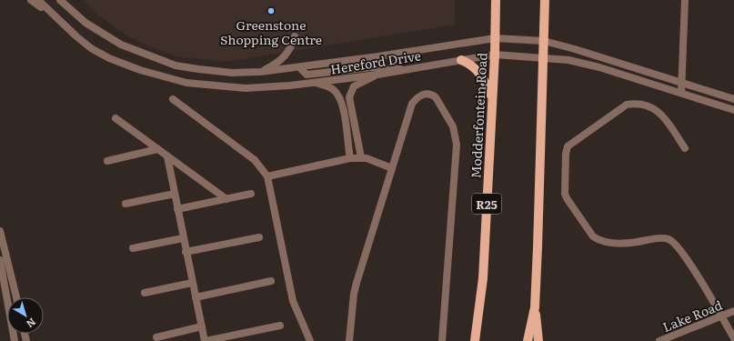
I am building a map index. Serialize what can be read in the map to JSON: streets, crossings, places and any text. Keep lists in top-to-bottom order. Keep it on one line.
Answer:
{"streets":{"main road":["Modderfontein Road","R25"],"street":["Hereford Drive","Lake Road"]},"crossings":[["Hereford Drive","Modderfontein Road"]],"places":["Greenstone Shopping Centre"],"north":"bottom right"}
